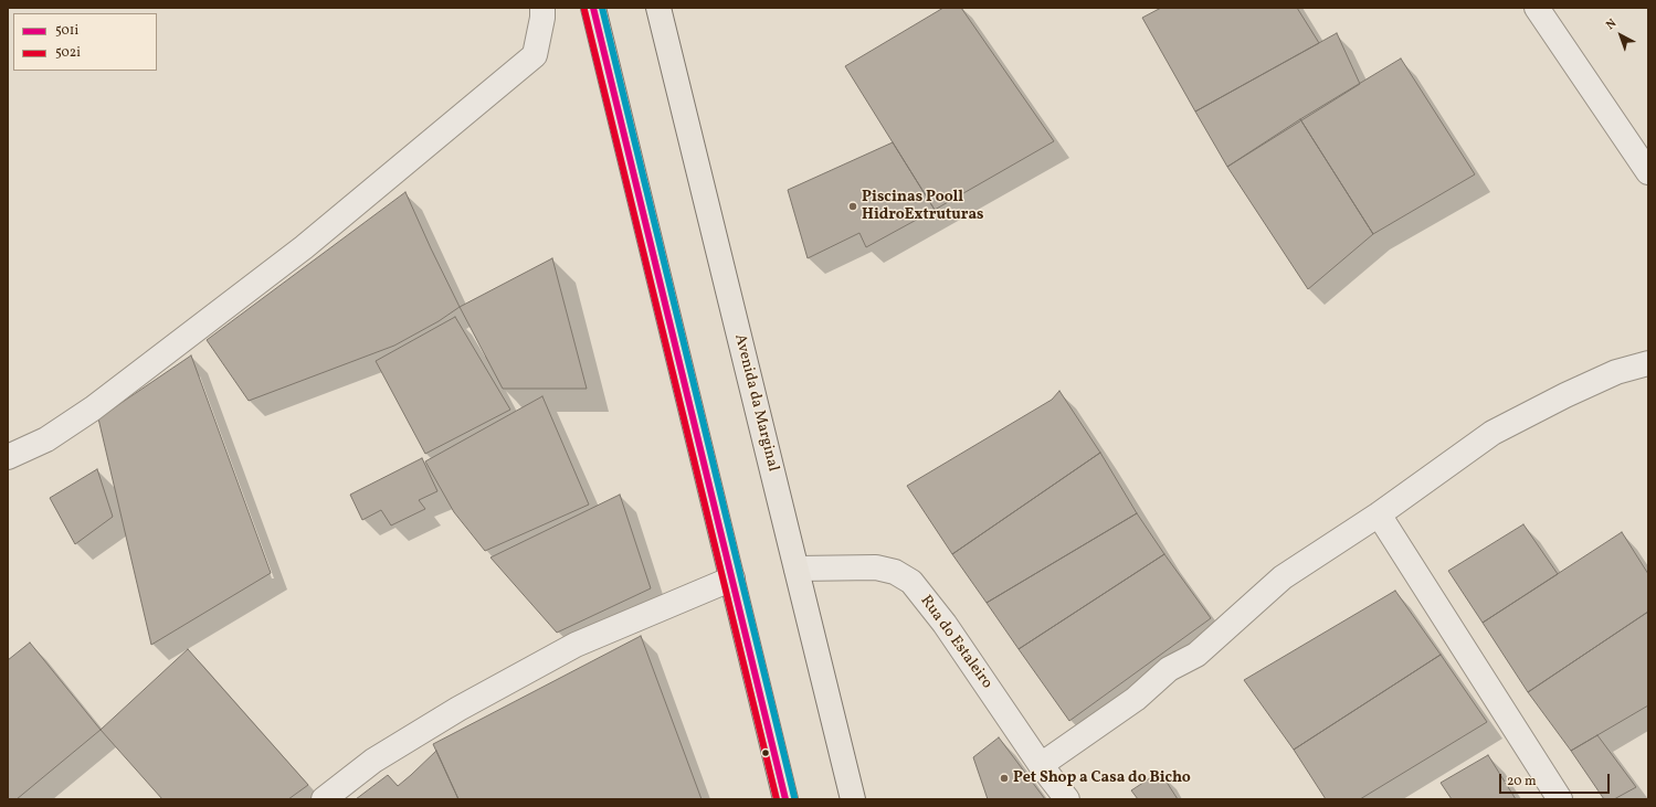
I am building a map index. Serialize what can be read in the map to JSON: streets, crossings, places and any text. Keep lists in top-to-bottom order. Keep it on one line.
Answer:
{"streets":{"main road":["Avenida da Marginal"],"street":["Rua do Estaleiro"]},"crossings":[["Avenida da Marginal","Rua do Estaleiro"]],"places":["Piscinas Pooll HidroExtruturas","Pet Shop a Casa do Bicho"],"lines":["transit line 501i","transit line 502i"],"legend":["501i","502i"],"scale_bar":"20 m","north":"top left"}
